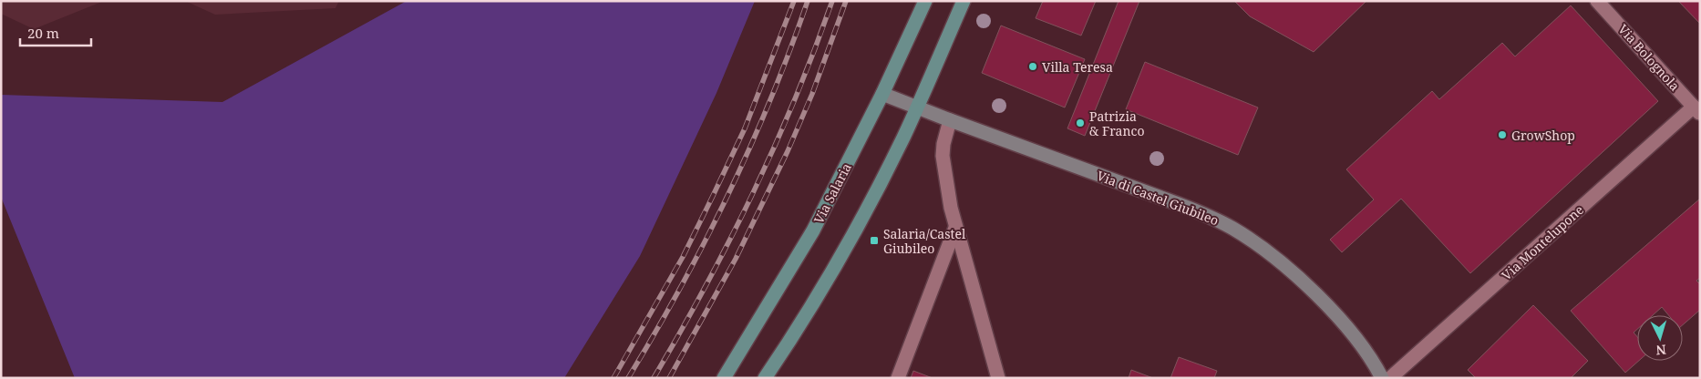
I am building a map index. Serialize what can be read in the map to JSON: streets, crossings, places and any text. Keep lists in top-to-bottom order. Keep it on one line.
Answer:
{"streets":{"main road":["Via Salaria"],"street":["Via Bolognola","Via di Castel Giubileo","Via Montelupone"]},"crossings":[["Via Bolognola","Via Montelupone"],["Via Salaria","Via di Castel Giubileo"]],"places":{"other":["Villa Teresa","Patrizia & Franco","GrowShop"],"transit":["Salaria/Castel Giubileo"]},"scale_bar":"20 m","north":"bottom"}
